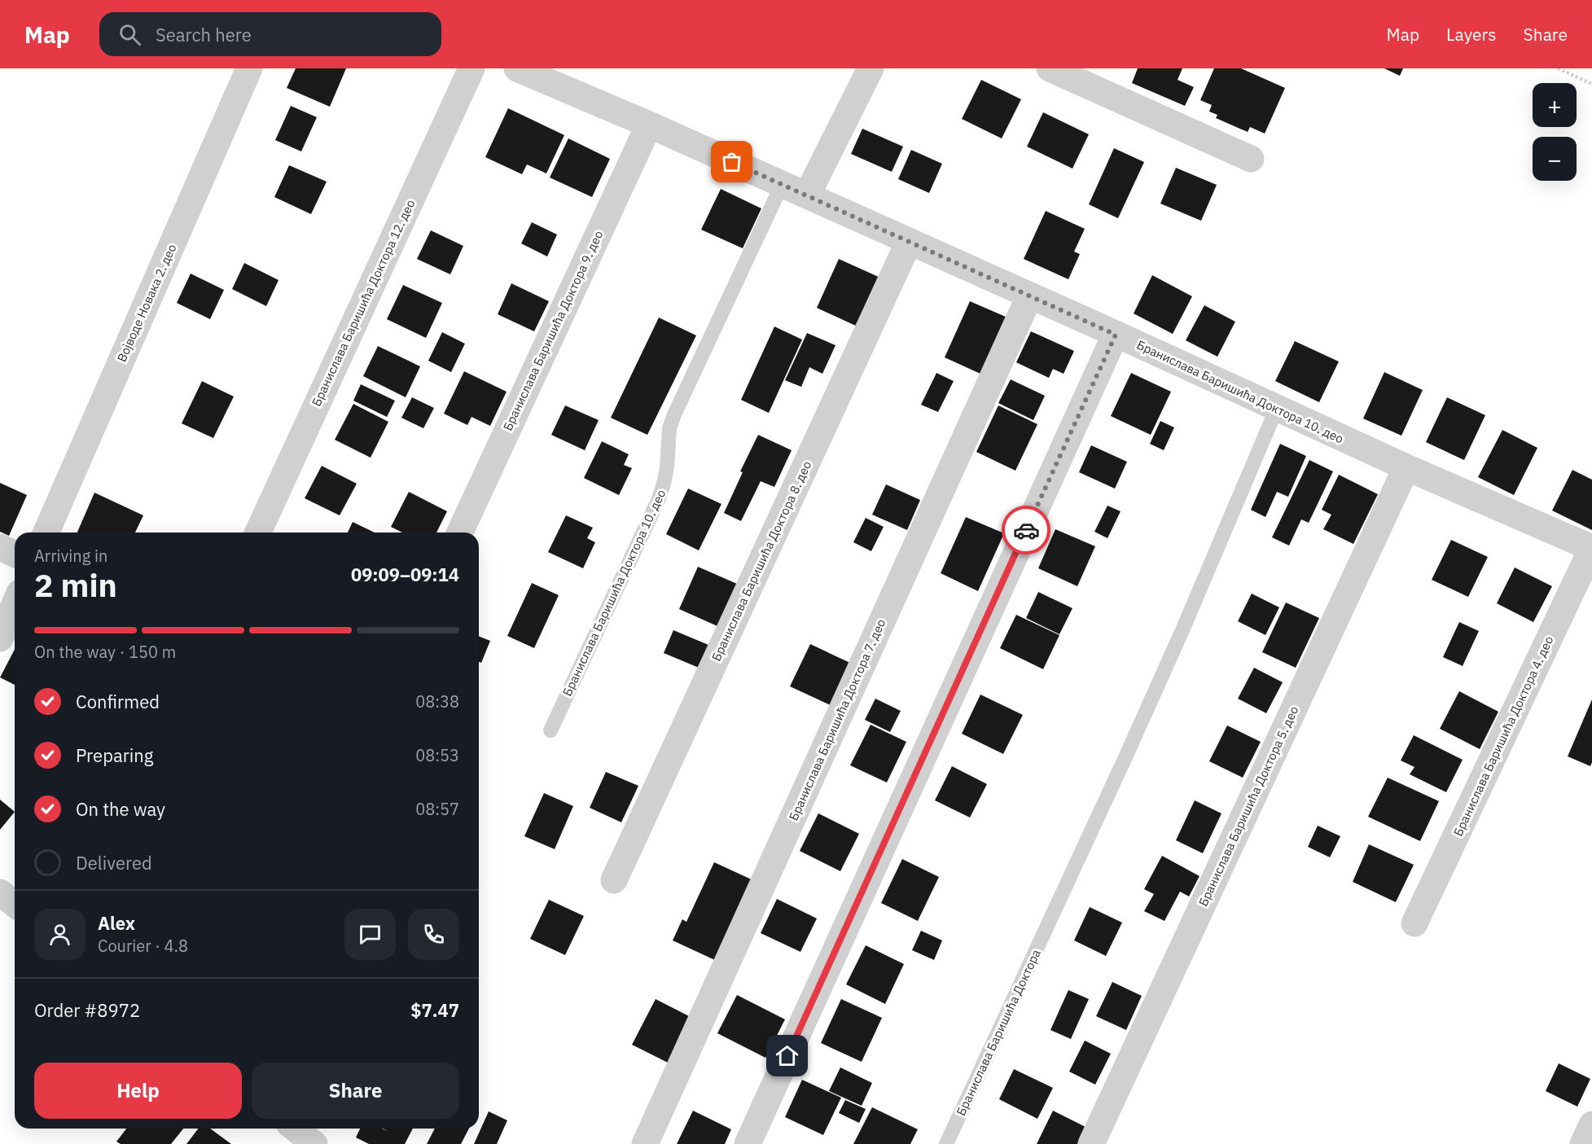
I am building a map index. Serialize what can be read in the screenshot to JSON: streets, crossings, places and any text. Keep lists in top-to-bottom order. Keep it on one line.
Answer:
{"streets":{"street":["Војводе Новака 2. део","Бранислава Баришића Доктора 12. део","Бранислава Баришића Доктора 9. део","Бранислава Баришића Доктора 10. део","Бранислава Баришића Доктора 8. део","Бранислава Баришића Доктора 7. део","Бранислава Баришића Доктора 4. део","Бранислава Баришића Доктора 5. део"],"lane":["Бранислава Баришића Доктора"]},"crossings":[["Бранислава Баришића Доктора 9. део","Бранислава Баришића Доктора 10. део"],["Бранислава Баришића Доктора 10. део","Бранислава Баришића Доктора 8. део"],["Бранислава Баришића Доктора 10. део","Бранислава Баришића Доктора 7. део"],["Бранислава Баришића Доктора 10. део","Бранислава Баришића Доктора 4. део"],["Бранислава Баришића Доктора 10. део","Бранислава Баришића Доктора 5. део"],["Бранислава Баришића Доктора 10. део","Бранислава Баришића Доктора"]],"page":{"header":"Map","search":"Search here","nav":["Map","Layers","Share"],"map_buttons":["+","−"],"heading":["2 min","Arriving in","09:09–09:14"],"panel":["Alex","Courier · 4.8","Order #8972","$7.47"],"bar":"On the way · 150 m","list":[["Confirmed","08:38"],["Preparing","08:53"],["On the way","08:57"],"Delivered"],"buttons":["Help","Share"]}}
